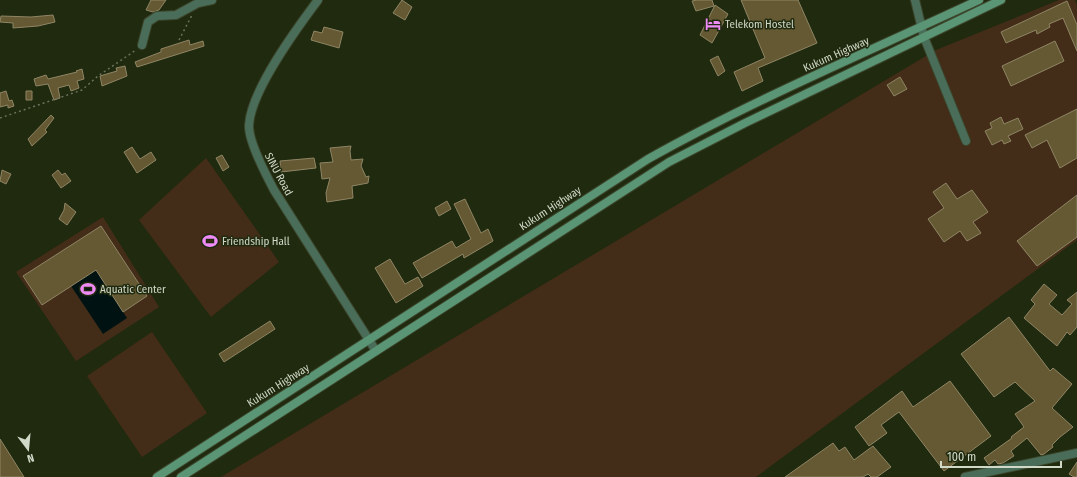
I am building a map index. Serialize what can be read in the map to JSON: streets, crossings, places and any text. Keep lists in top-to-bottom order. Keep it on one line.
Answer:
{"streets":{"main road":["Kukum Highway"],"street":["SINU Road"]},"crossings":[["Kukum Highway","SINU Road"]],"places":{"hotel":["Telekom Hostel"],"sports":["Friendship Hall","Aquatic Center"]},"scale_bar":"100 m","north":"bottom"}
